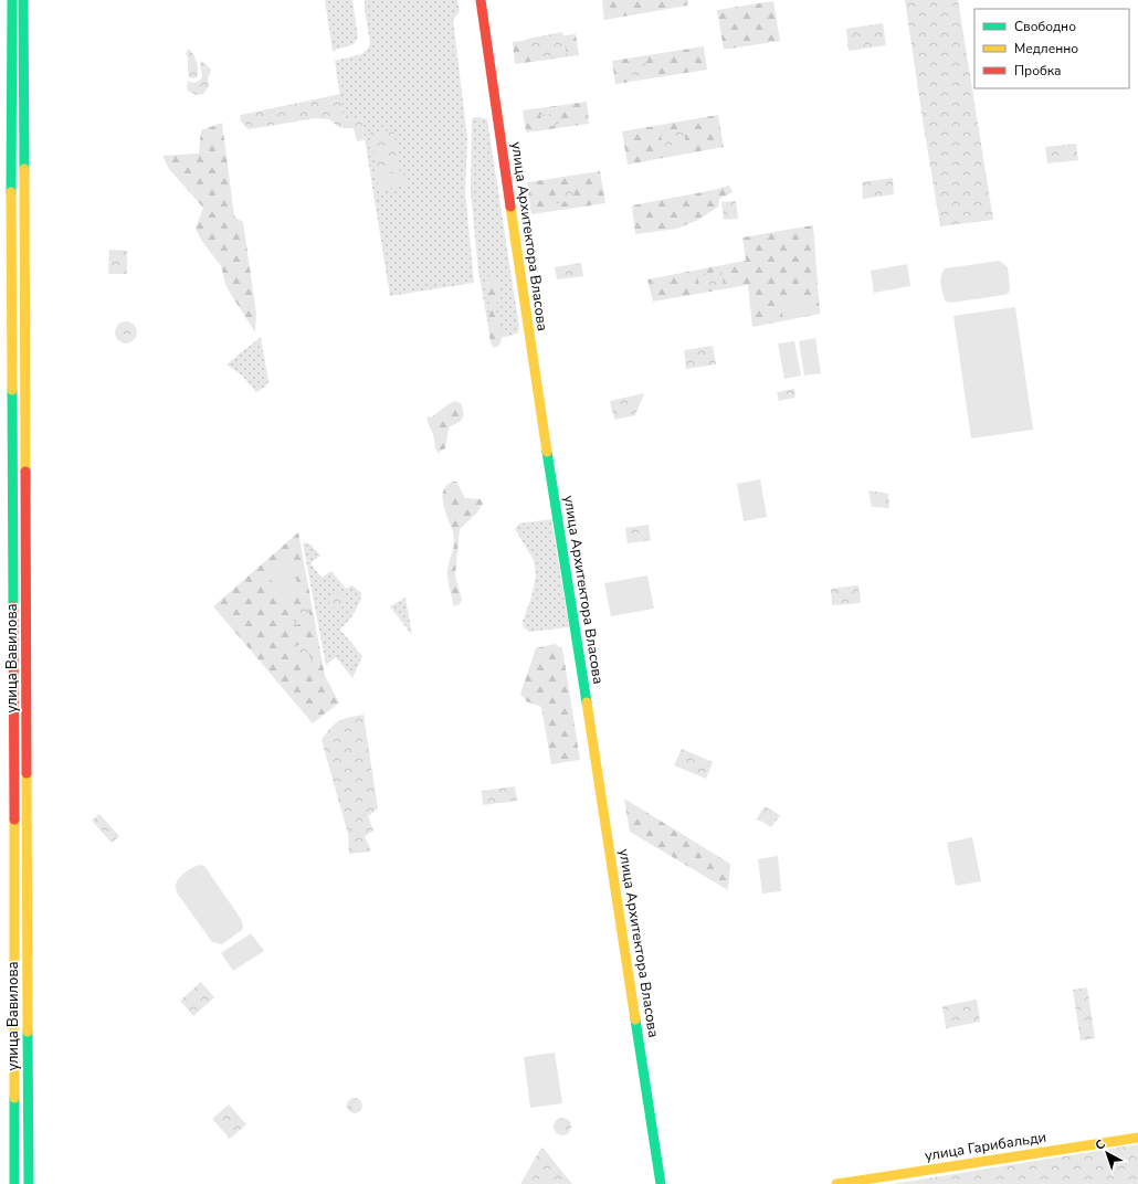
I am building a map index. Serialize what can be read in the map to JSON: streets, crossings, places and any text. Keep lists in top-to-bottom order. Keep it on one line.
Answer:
{"streets":{"street":["улица Архитектора Власова","улица Вавилова","улица Гарибальди"]},"legend":["Свободно","Медленно","Пробка"],"north":"top left"}
